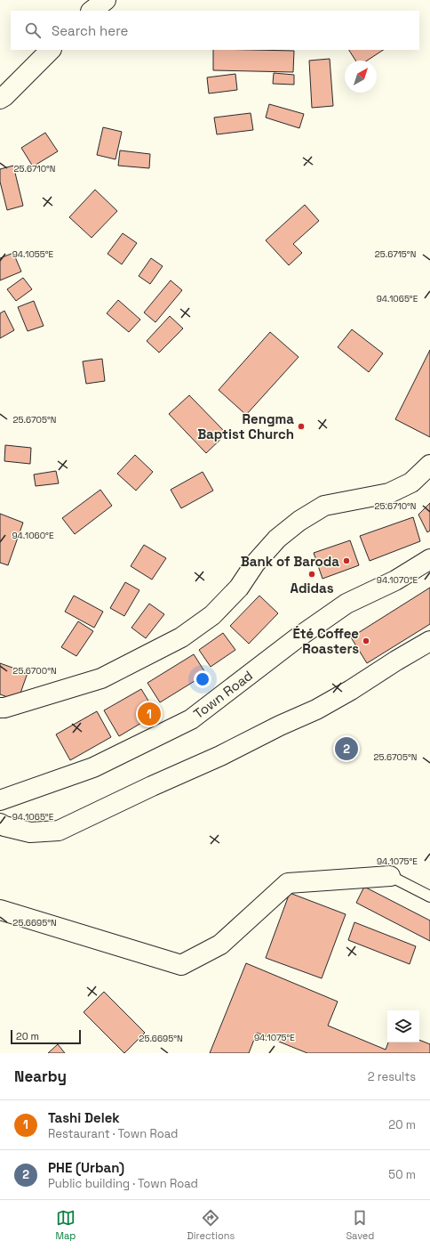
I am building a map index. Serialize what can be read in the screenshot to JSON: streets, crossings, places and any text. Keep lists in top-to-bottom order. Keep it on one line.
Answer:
{"streets":{"main road":["Town Road"]},"places":["Rengma Baptist Church","Bank of Baroda","Adidas","Été Coffee Roasters"],"scale_bar":"20 m","north":"top right","page":{"search":"Search here","pins":["1","2"],"scale":"20 m","heading":["Nearby","2 results"],"list":[{"mark":"1","name":"Tashi Delek","note":"Restaurant · Town Road","value":"20 m"},{"mark":"2","name":"PHE (Urban)","note":"Public building · Town Road","value":"50 m"}],"nav":["Map","Directions","Saved"]},"coordinates":["25.6710°N","94.1055°E","25.6715°N","94.1065°E","25.6705°N","94.1060°E","94.1070°E","25.6700°N","94.1075°E","25.6695°N"]}
